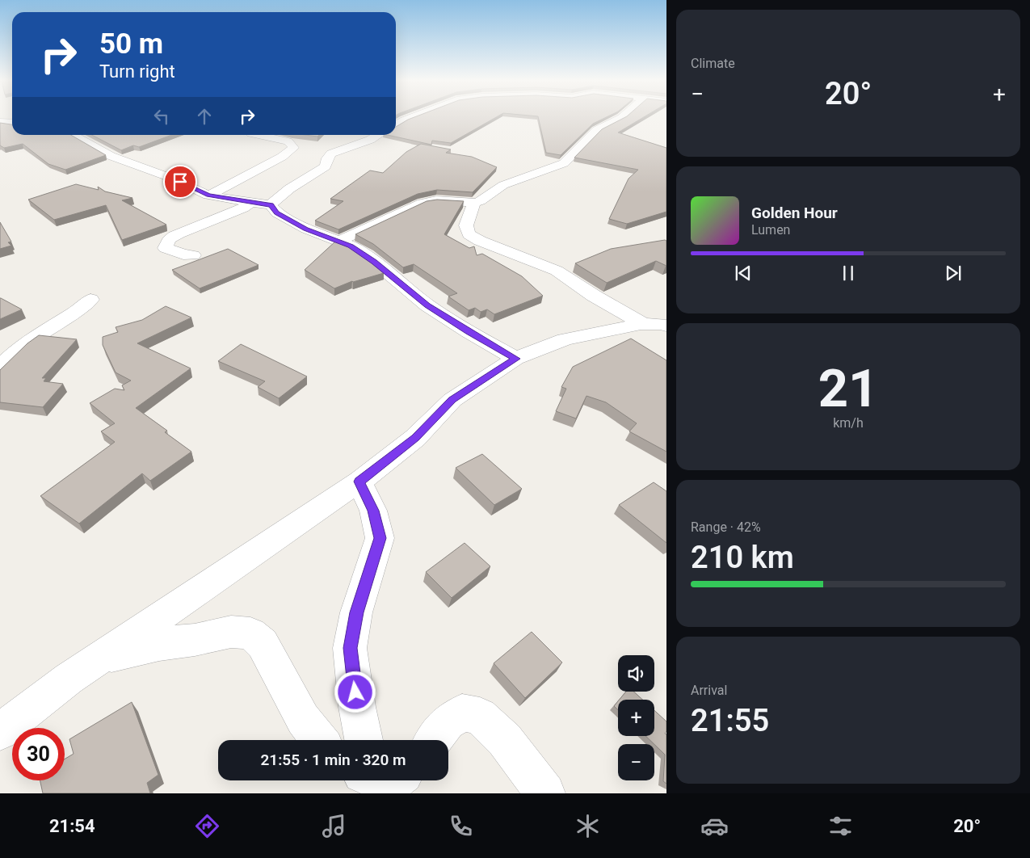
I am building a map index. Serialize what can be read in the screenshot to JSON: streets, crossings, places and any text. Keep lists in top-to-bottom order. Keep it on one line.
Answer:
{"page":{"tile":["Climate",["21","km/h"],["Range · 42%","210 km"],["Arrival","21:55"]],"turn":["50 m","Turn right"],"heat":["−","20°","+"],"song":["Golden Hour","Lumen"],"map_buttons":["+","−"],"limit":"30","trip":"21:55 · 1 min · 320 m","tabs":["21:54","20°"]}}
